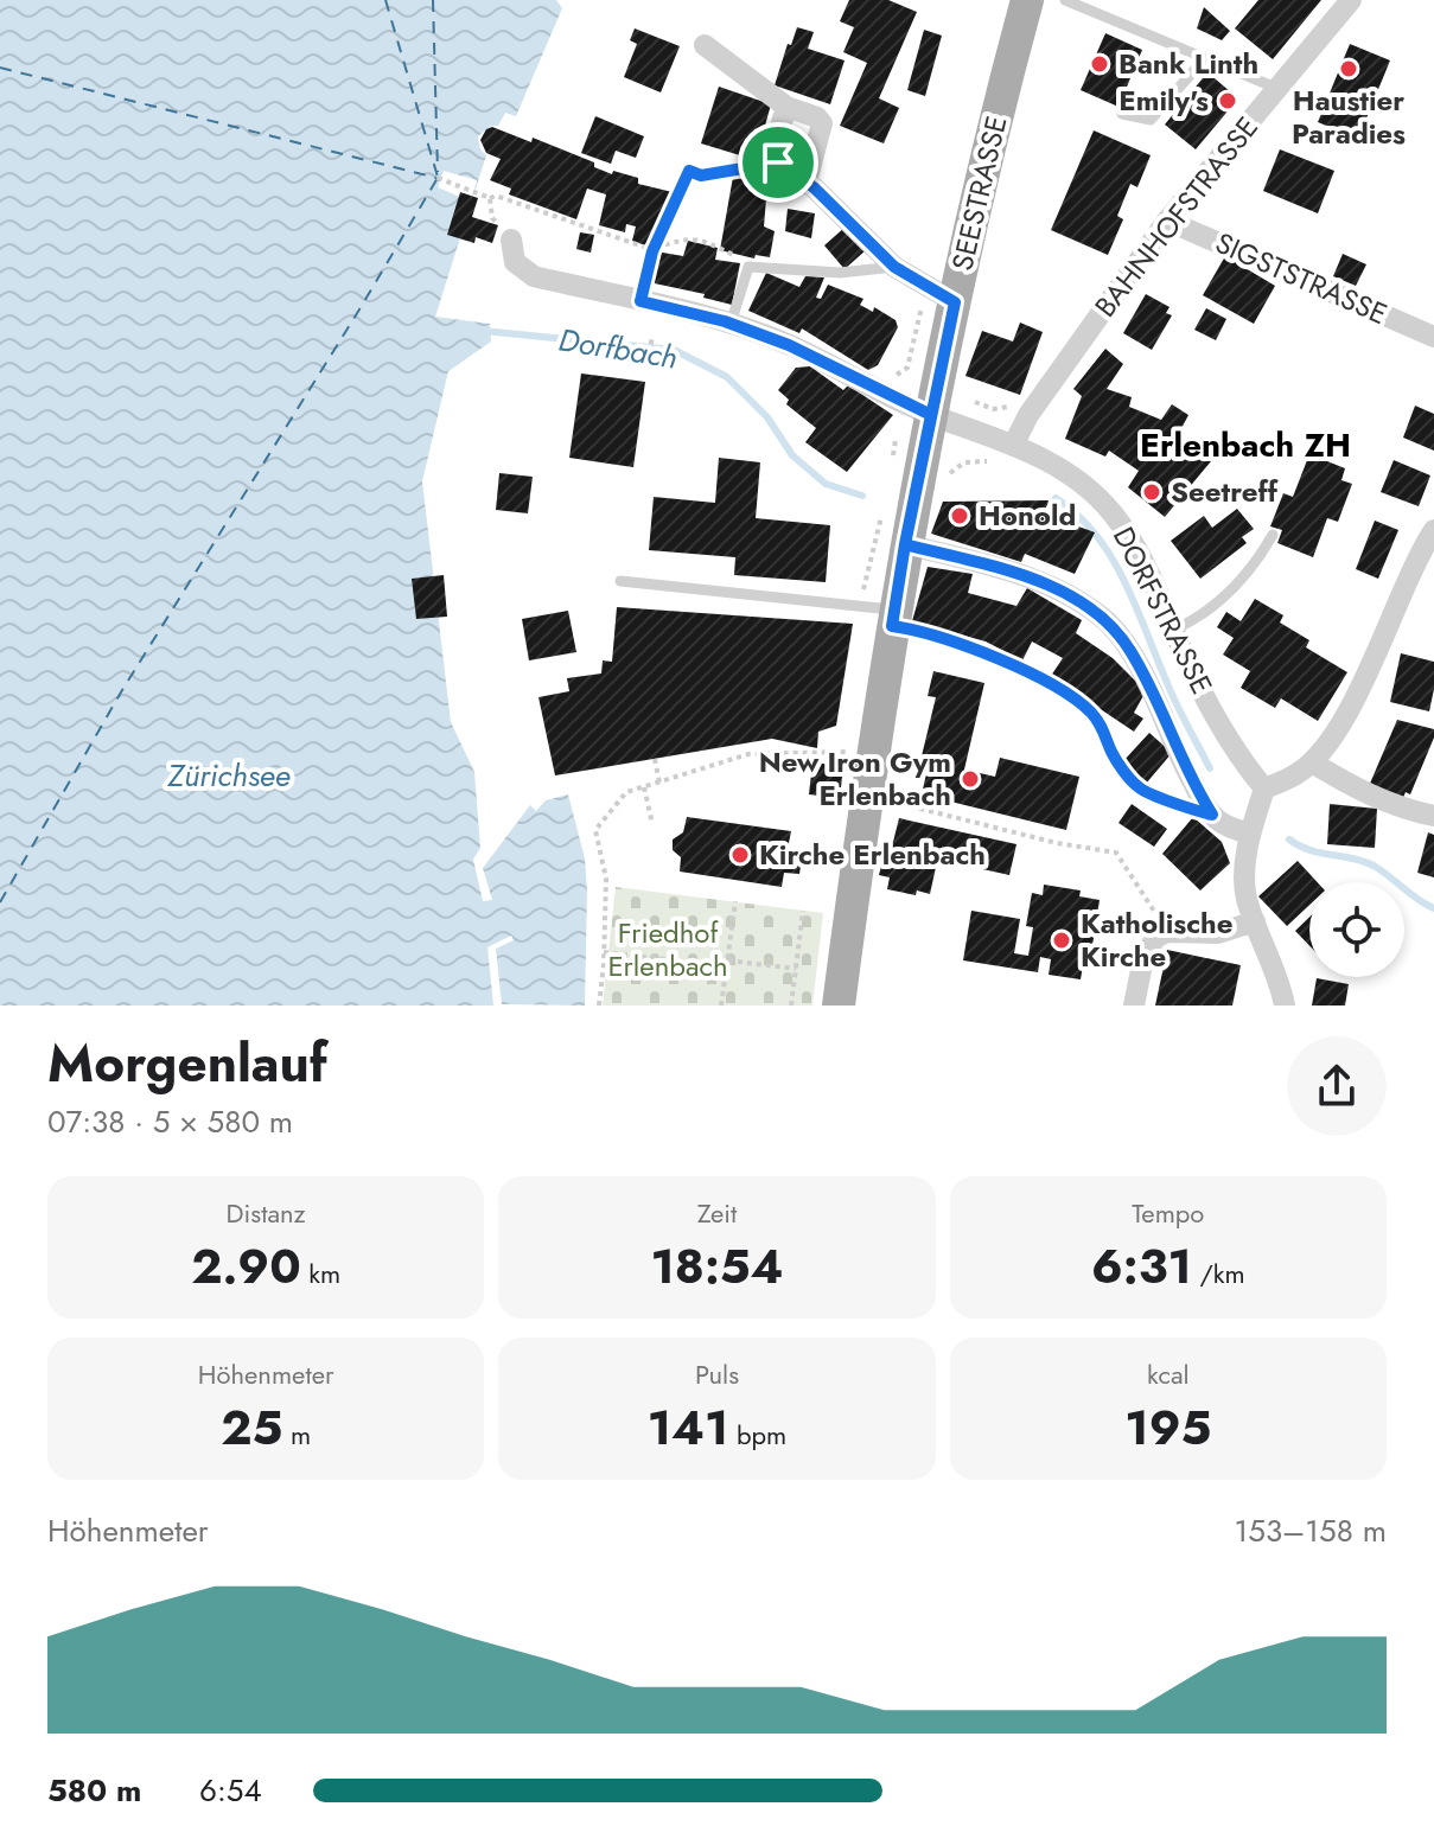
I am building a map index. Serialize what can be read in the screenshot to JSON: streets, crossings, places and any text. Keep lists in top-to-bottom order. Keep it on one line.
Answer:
{"streets":{"main road":["SEESTRASSE"],"street":["BAHNHOFSTRASSE","SIGSTSTRASSE","DORFSTRASSE"]},"crossings":[["SEESTRASSE","DORFSTRASSE"],["BAHNHOFSTRASSE","SIGSTSTRASSE"],["BAHNHOFSTRASSE","DORFSTRASSE"]],"districts":["Erlenbach ZH"],"water":["Dorfbach","Zürichsee"],"parks":["Friedhof Erlenbach"],"places":["Bank Linth","Haustier Paradies","Emily's","Seetreff","Honold","New Iron Gym Erlenbach","Kirche Erlenbach","Katholische Kirche"],"page":{"heading":["Morgenlauf","07:38 · 5 × 580 m"],"stats":[["Distanz","2.90 km"],["Zeit","18:54"],["Tempo","6:31 /km"],["Höhenmeter","25 m"],["Puls","141 bpm"],["kcal","195"]],"chart":["Höhenmeter","153–158 m"],"list":[{"name":"580 m","note":"6:54"}]}}
